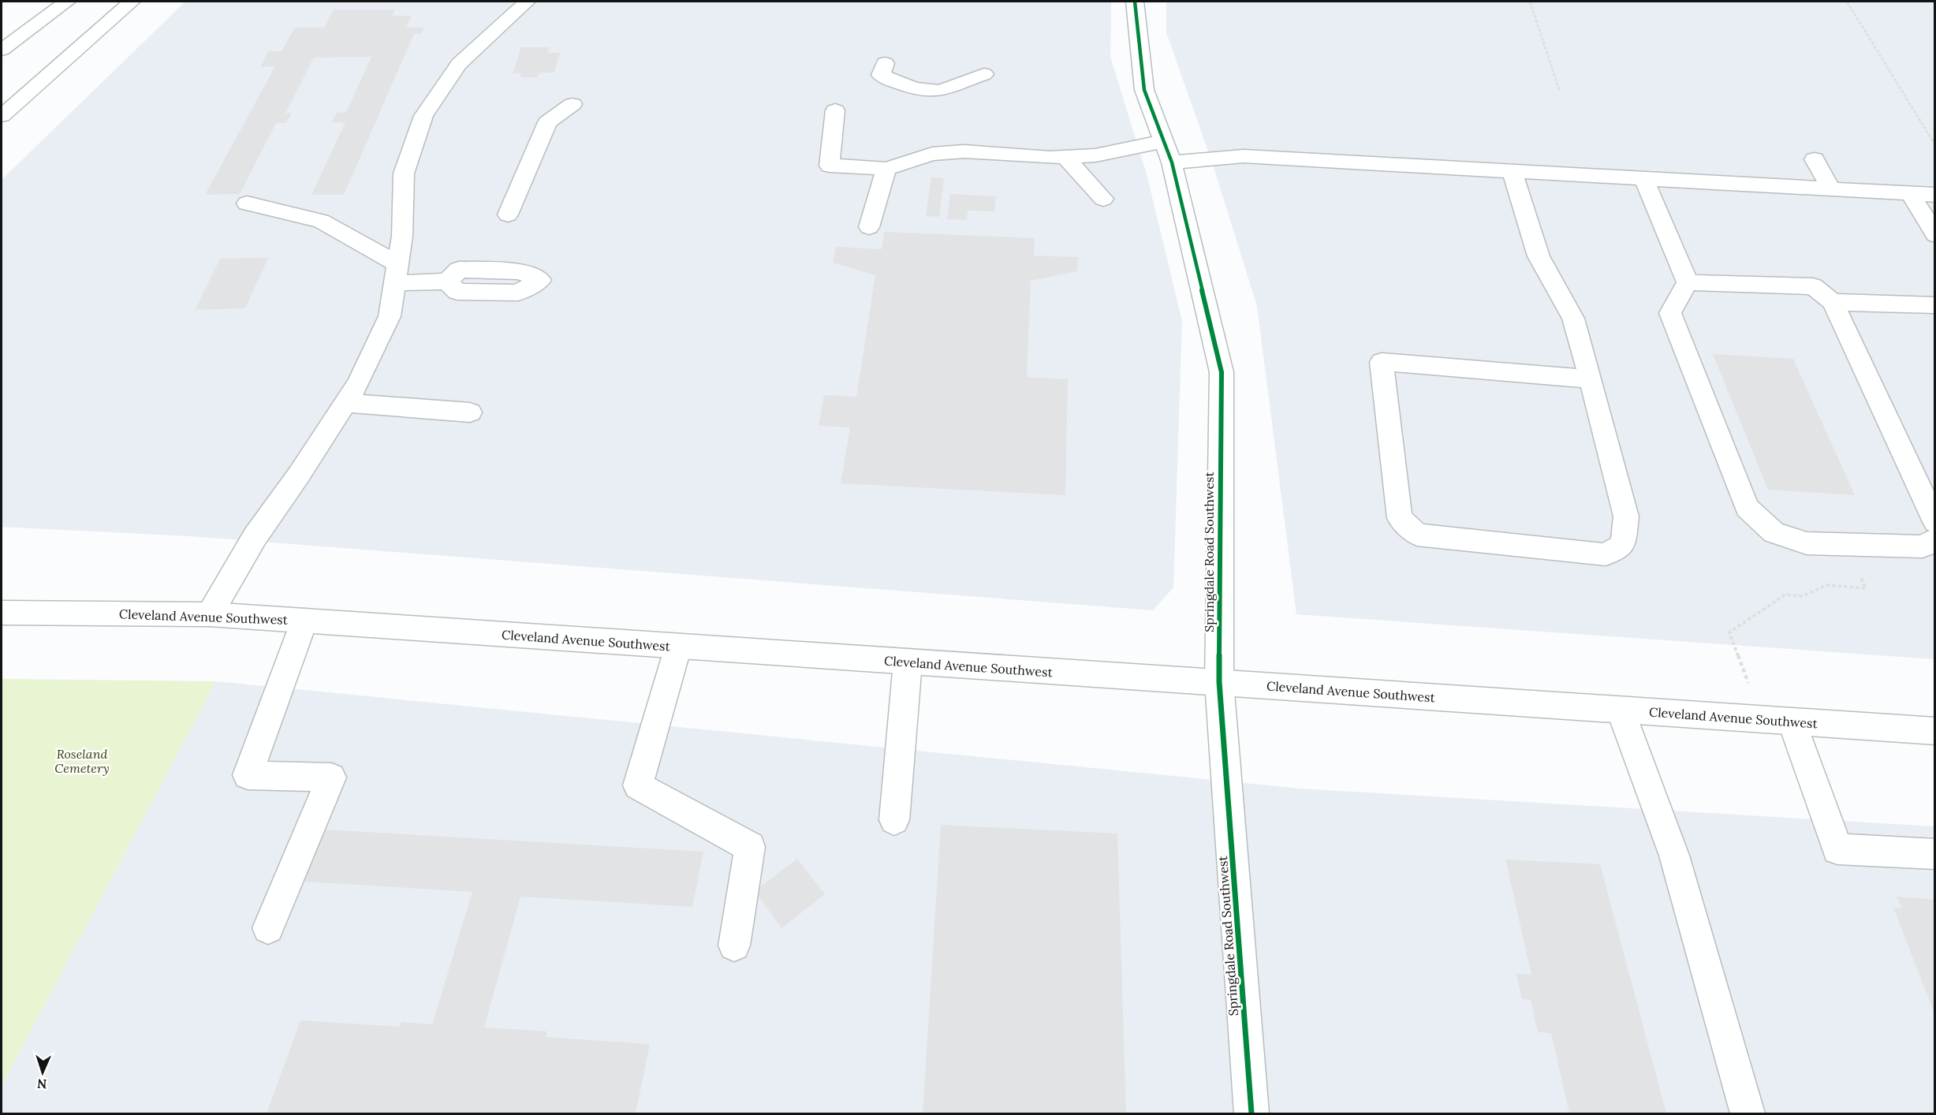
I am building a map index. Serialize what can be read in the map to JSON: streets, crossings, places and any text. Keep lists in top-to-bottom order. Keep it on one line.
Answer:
{"streets":{"main road":["Springdale Road Southwest","Cleveland Avenue Southwest"]},"crossings":[["Springdale Road Southwest","Cleveland Avenue Southwest"]],"parks":["Roseland Cemetery"],"north":"bottom"}
